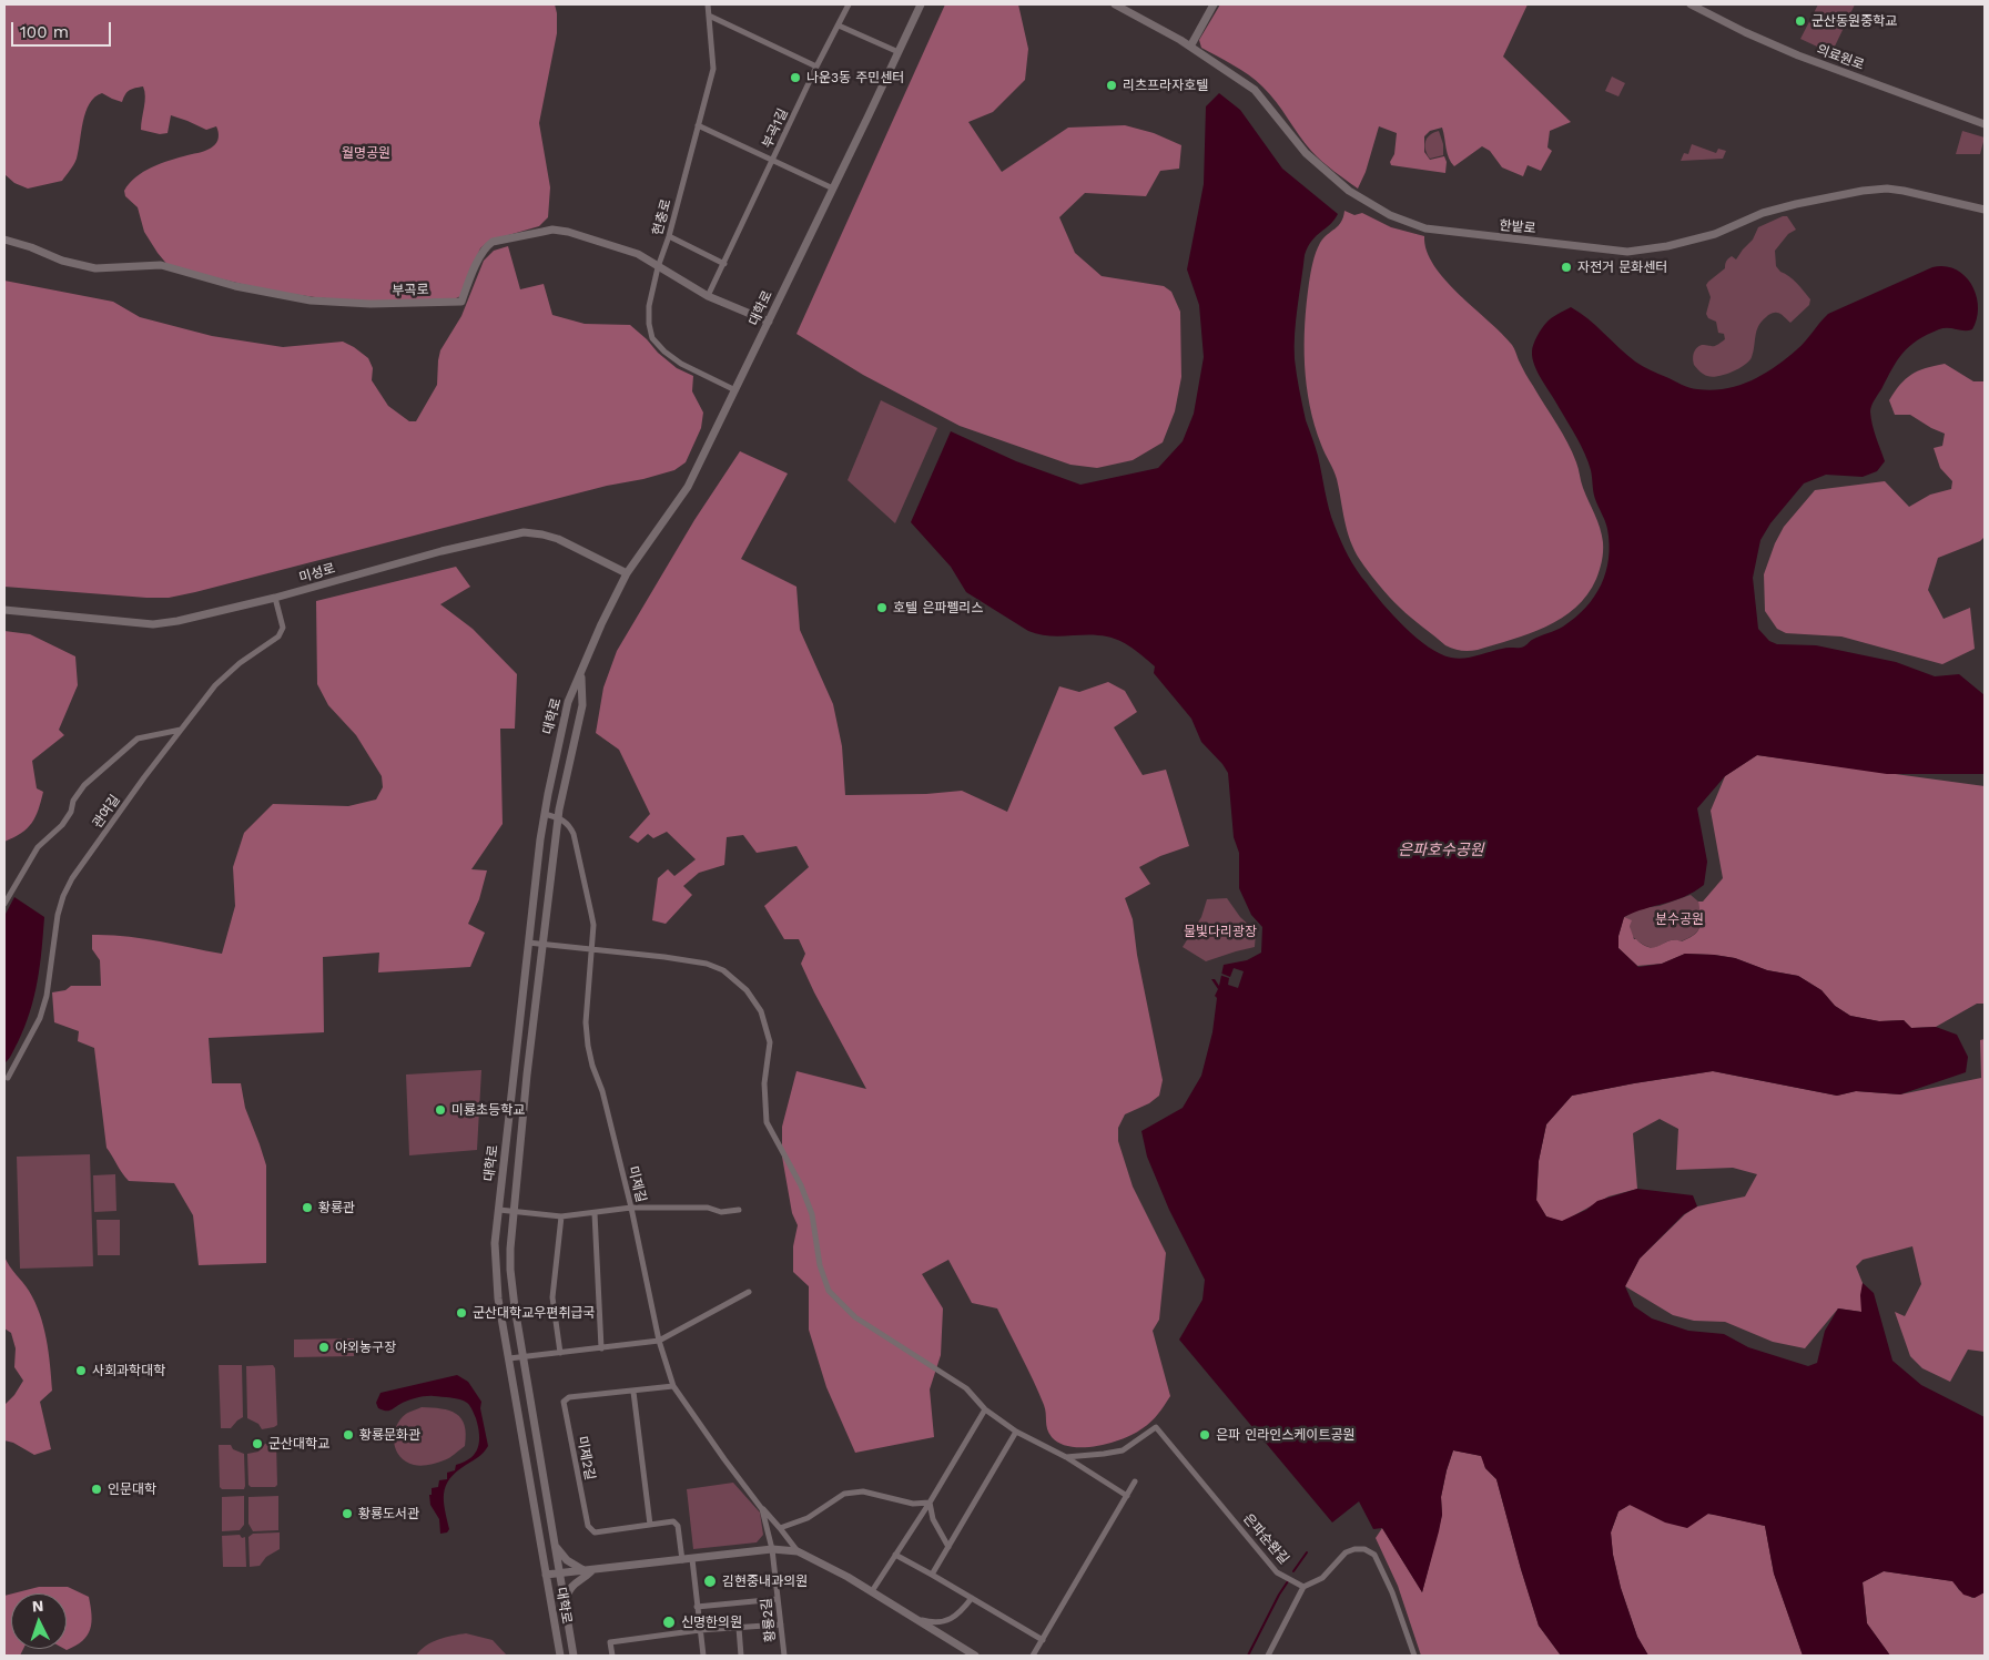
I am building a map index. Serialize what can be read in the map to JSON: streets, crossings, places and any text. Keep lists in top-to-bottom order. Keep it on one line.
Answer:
{"streets":{"street":["의료원로","부곡1길","현충로","한밭로","부곡로","대학로","미성로","관여길","미제길","미제2길","은파순환길","황룡2길"]},"crossings":[["부곡1길","부곡로"],["현충로","부곡로"],["현충로","대학로"],["부곡로","대학로"],["대학로","미성로"],["대학로","미제길"],["미성로","관여길"],["미제길","미제2길"],["미제길","황룡2길"]],"water":["은파호수공원"],"parks":["월명공원","분수공원","물빛다리광장"],"places":["군산동원중학교","나운3동 주민센터","리츠프라자호텔","자전거 문화센터","호텔 은파펠리스","미룡초등학교","황룡관","군산대학교우편취급국","야외농구장","사회과학대학","황룡문화관","은파 인라인스케이트공원","군산대학교","인문대학","황룡도서관","김현중내과의원","신명한의원"],"scale_bar":"100 m","north":"top"}
